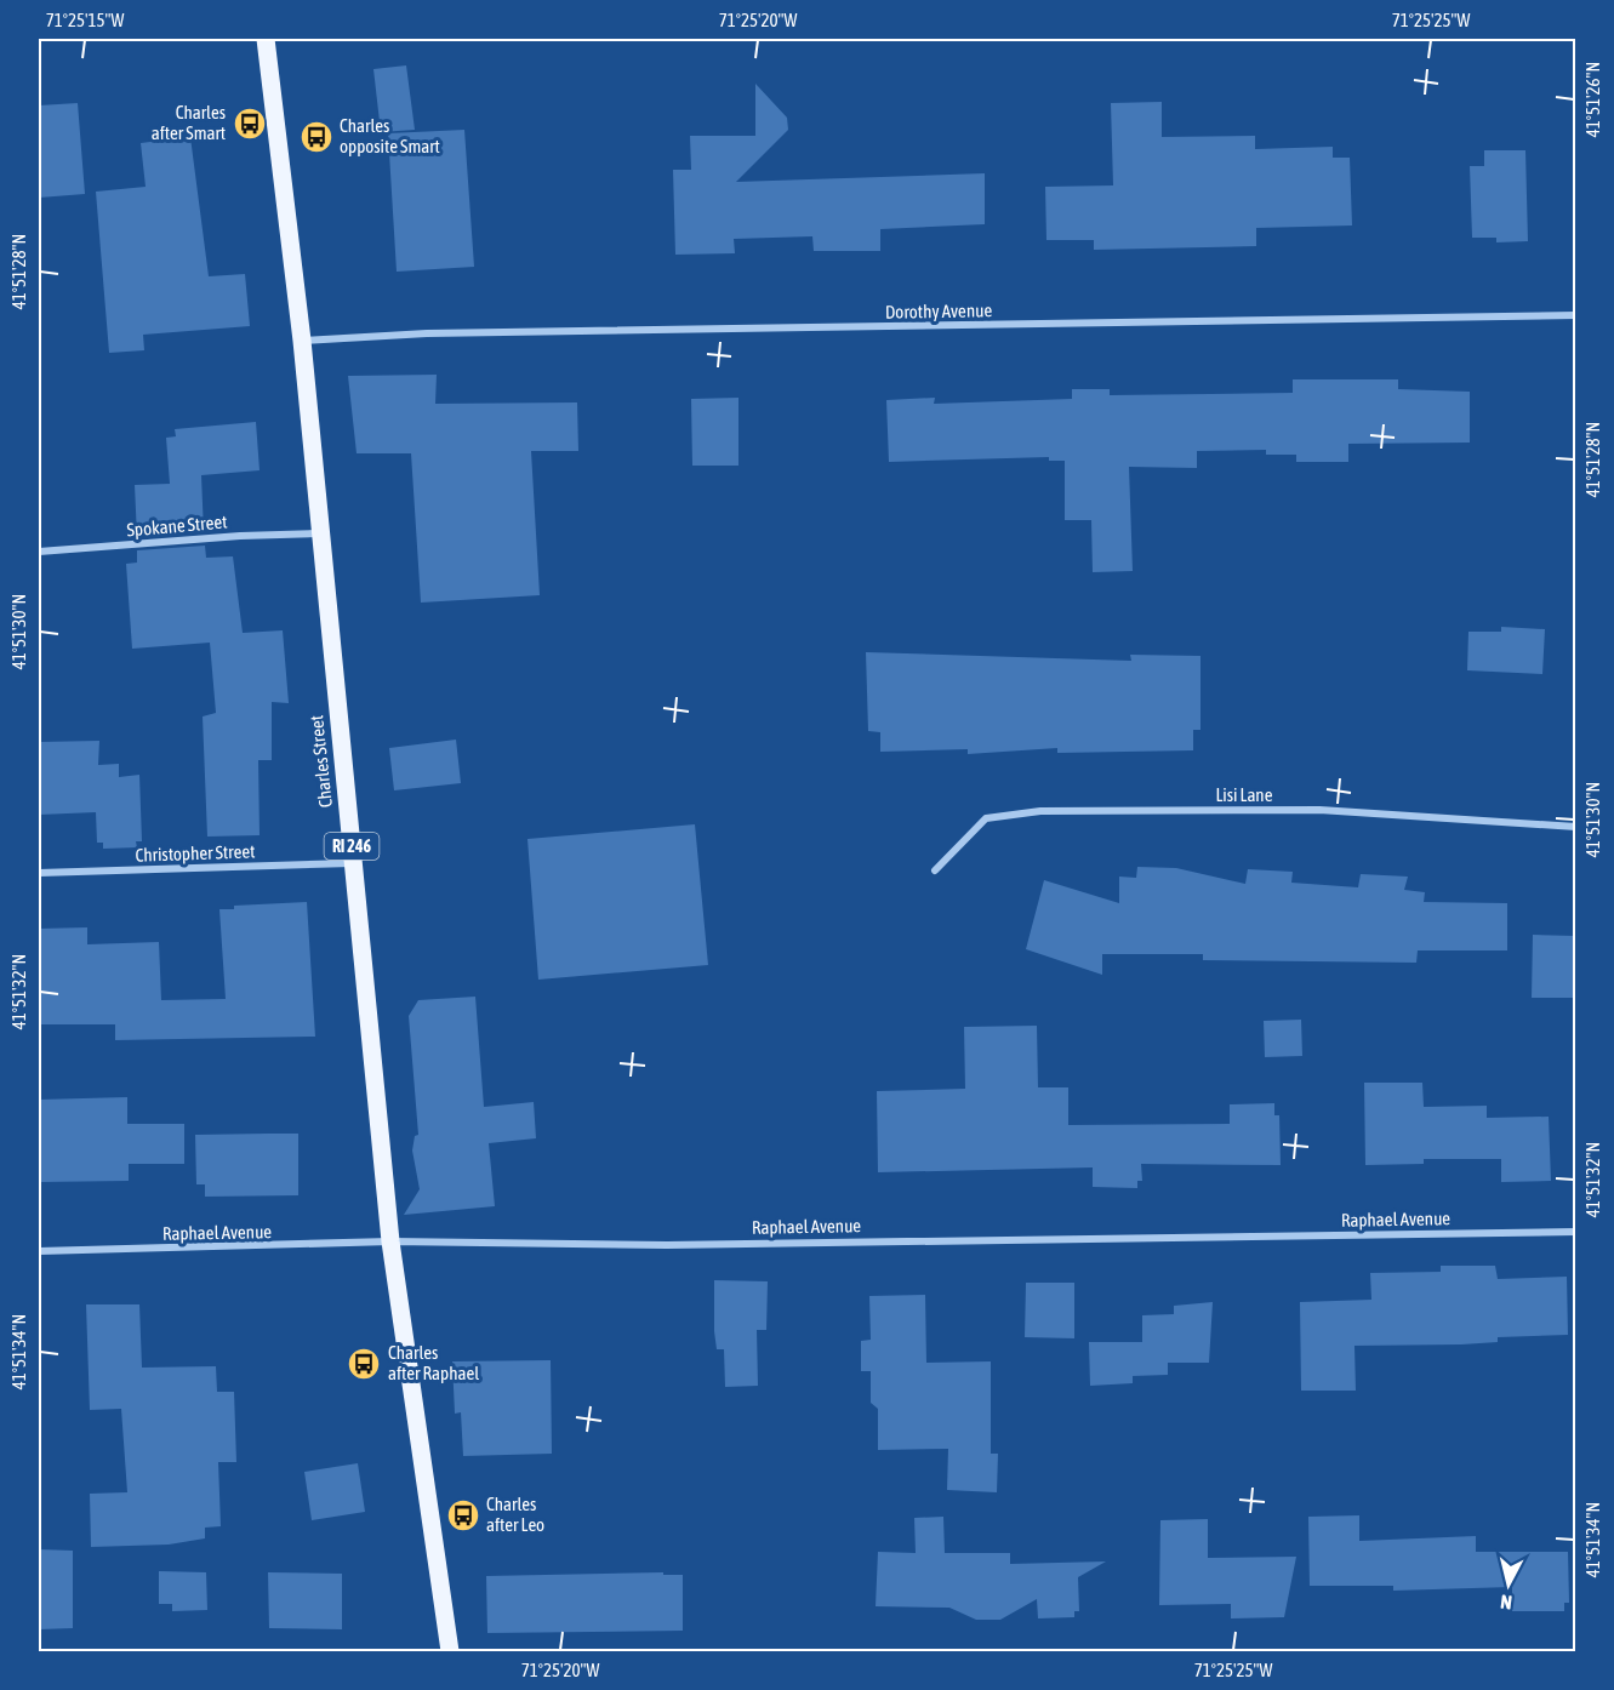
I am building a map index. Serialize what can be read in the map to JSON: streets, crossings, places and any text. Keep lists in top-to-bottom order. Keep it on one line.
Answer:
{"streets":{"main road":["Charles Street","RI 246"],"street":["Dorothy Avenue","Spokane Street","Lisi Lane","Christopher Street","Raphael Avenue"]},"crossings":[["Dorothy Avenue","Charles Street"],["Spokane Street","Charles Street"],["Charles Street","Christopher Street"],["Charles Street","Raphael Avenue"]],"places":{"bus stop":["Charles after Smart","Charles opposite Smart","Charles after Raphael","Charles after Leo"]},"north":"bottom","coordinates":["71°25'15\"W","71°25'20\"W","71°25'25\"W","41°51'26\"N","41°51'28\"N","41°51'30\"N","41°51'32\"N","41°51'34\"N"]}
